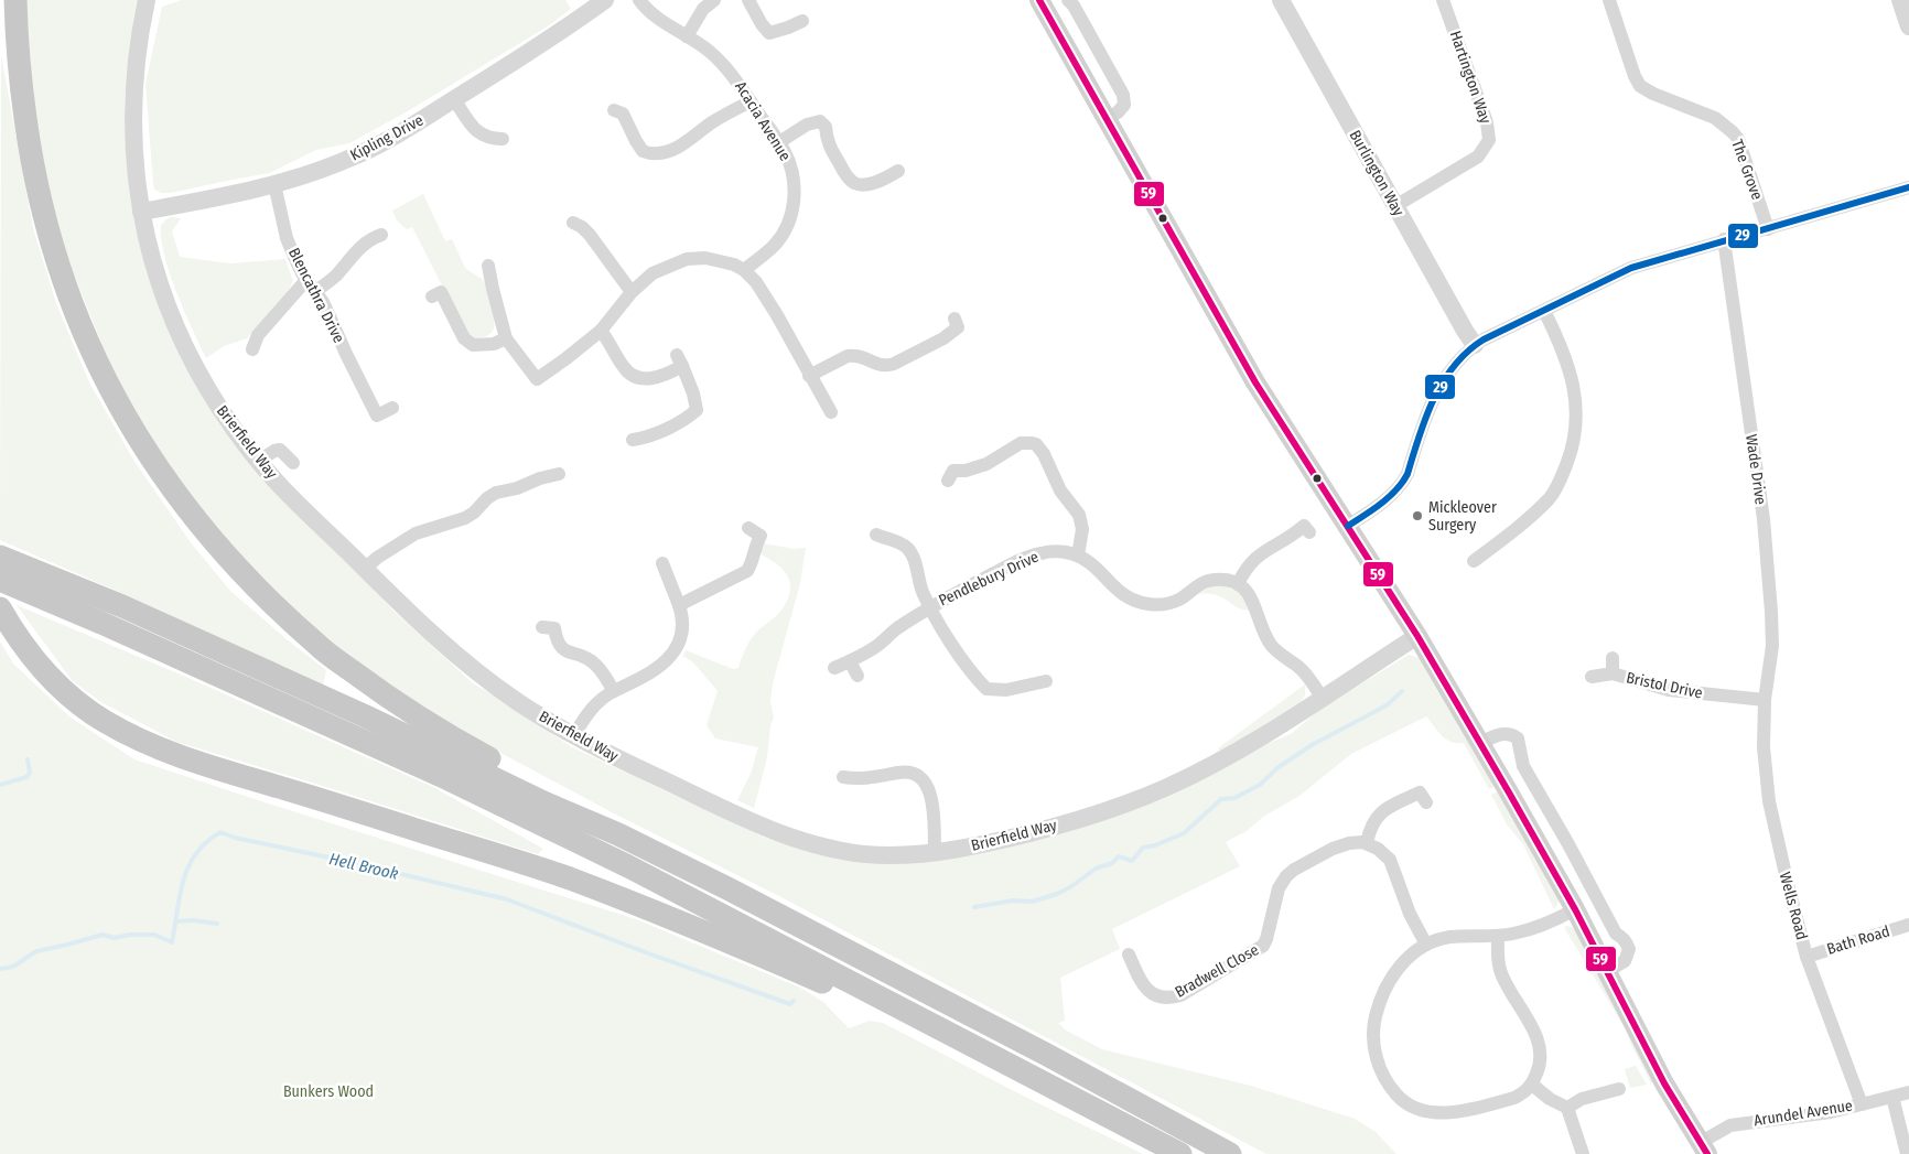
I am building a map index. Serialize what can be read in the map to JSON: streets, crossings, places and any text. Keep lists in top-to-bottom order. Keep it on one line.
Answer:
{"streets":{"street":["Hartington Way","Acacia Avenue","Kipling Drive","The Grove","Burlington Way","Blencathra Drive","Brierfield Way","Wade Drive","Pendlebury Drive","Bristol Drive","Wells Road","Bath Road","Bradwell Close","Arundel Avenue"]},"crossings":[["Hartington Way","Burlington Way"],["Kipling Drive","Blencathra Drive"],["Kipling Drive","Brierfield Way"],["Wade Drive","Bristol Drive"],["Wade Drive","Wells Road"],["Bristol Drive","Wells Road"],["Wells Road","Bath Road"],["Wells Road","Arundel Avenue"]],"water":["Hell Brook"],"parks":["Bunkers Wood"],"places":["Mickleover Surgery"],"lines":["transit line 59","transit line 29"]}
